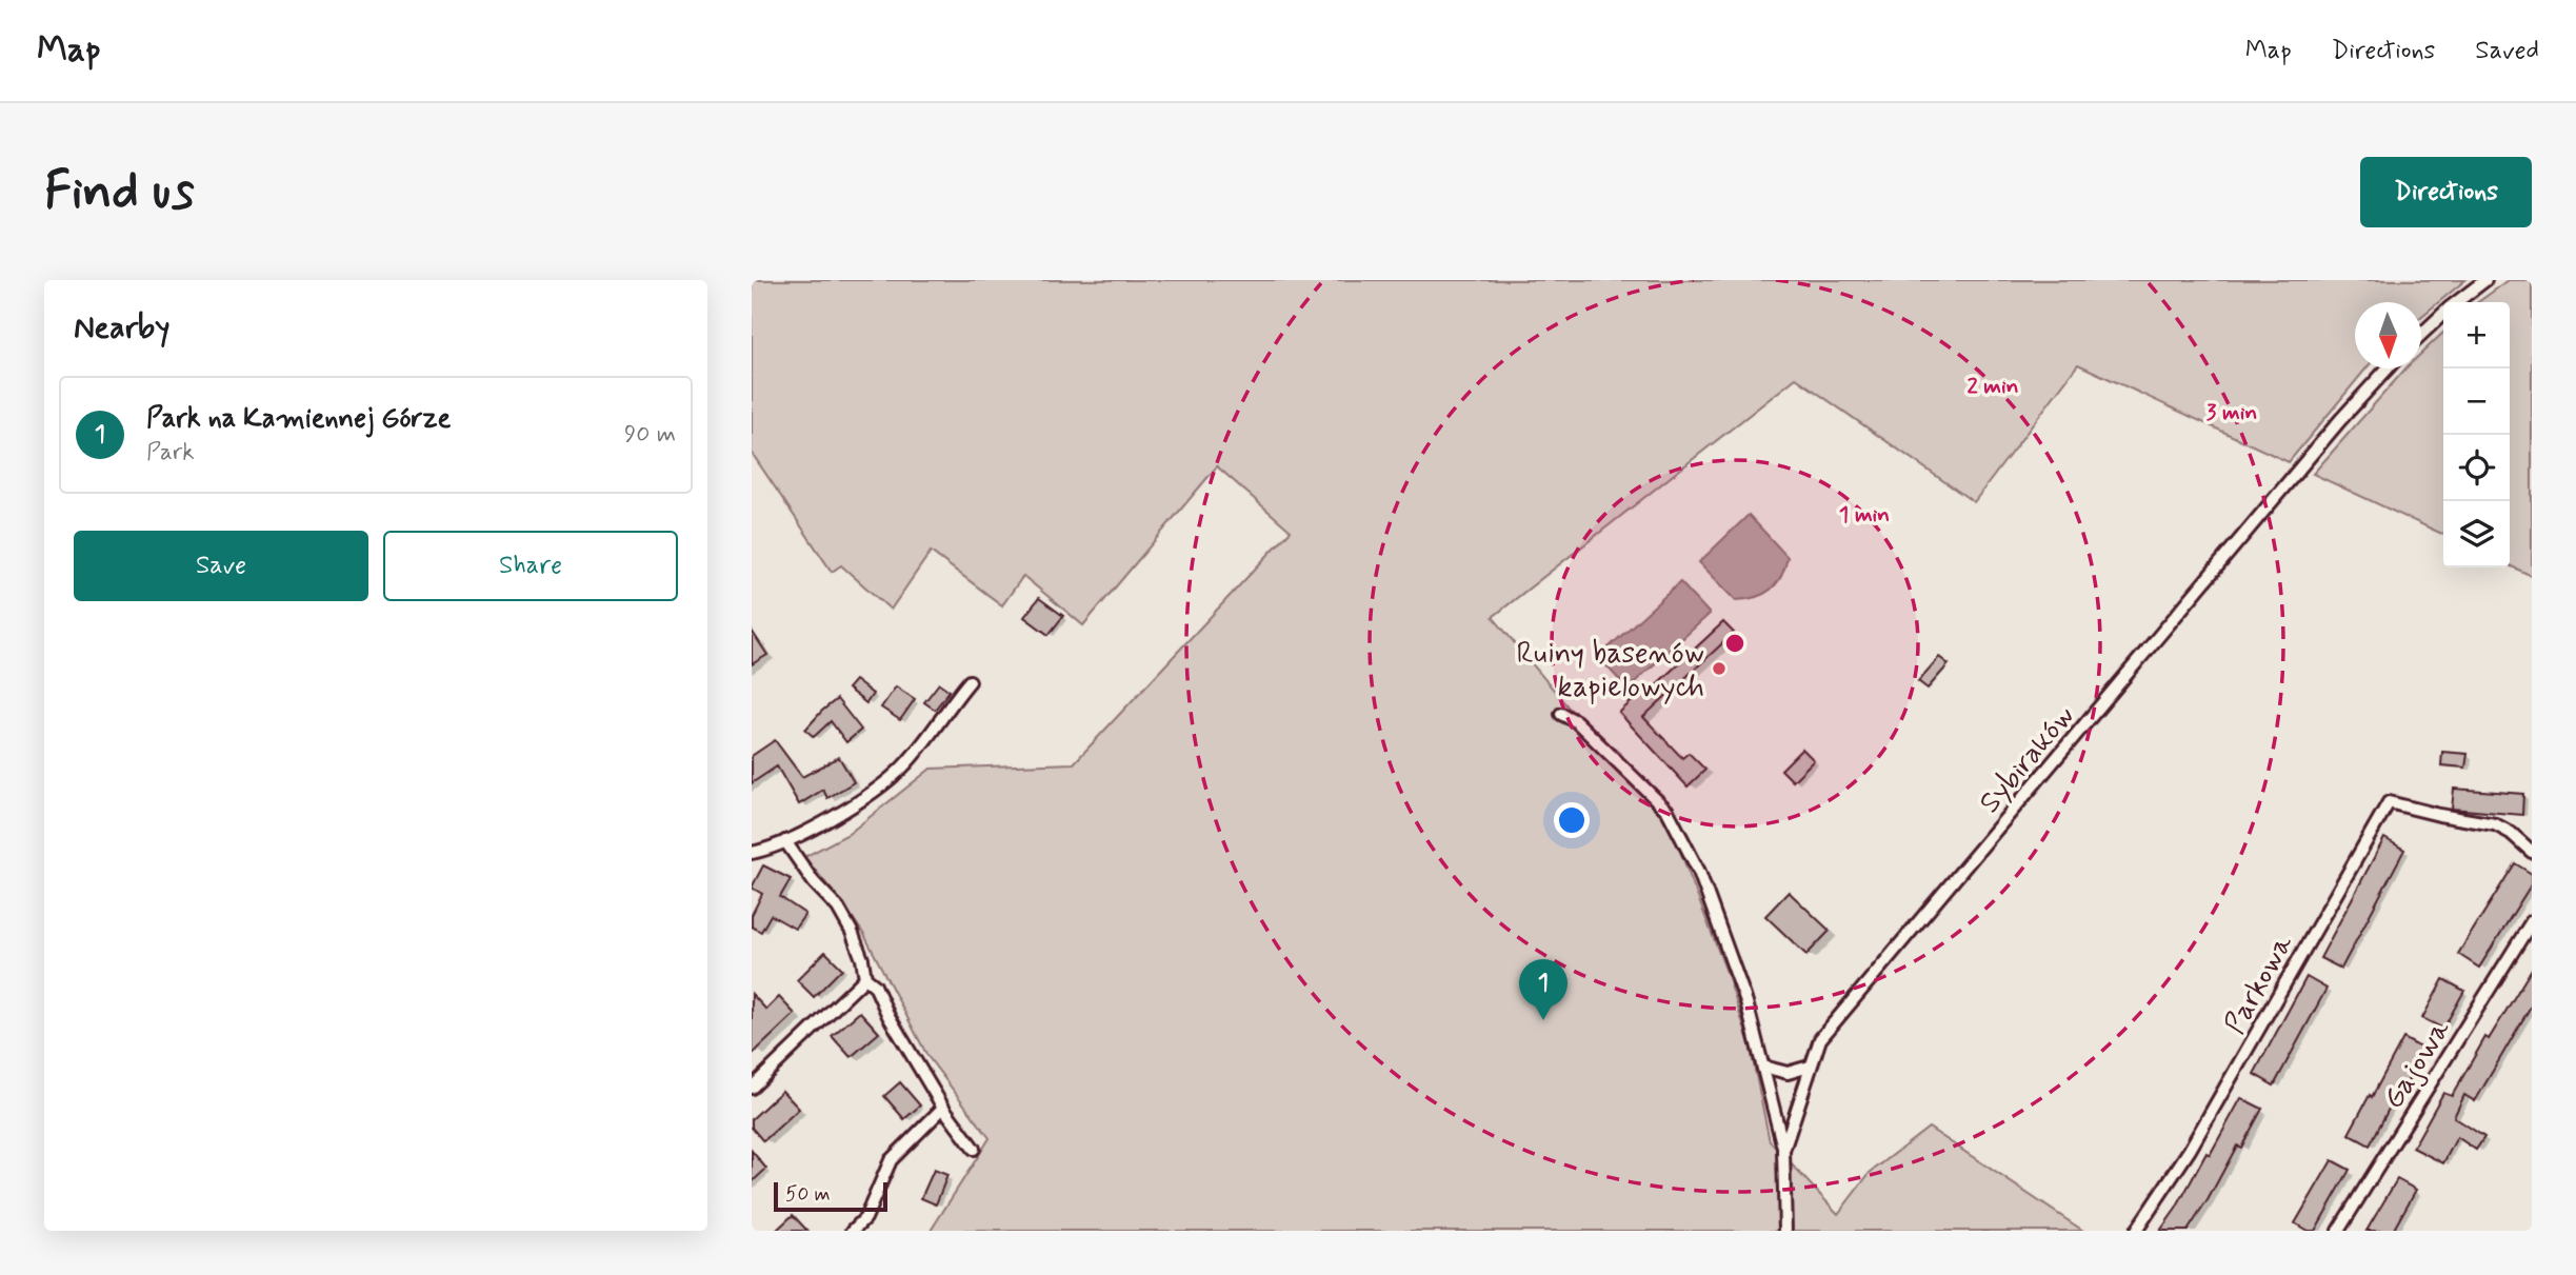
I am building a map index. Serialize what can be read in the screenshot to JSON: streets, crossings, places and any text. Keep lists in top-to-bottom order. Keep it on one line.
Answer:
{"streets":{"street":["Sybiraków","Parkowa","Gajowa"]},"places":["Ruiny basenów kapielowych"],"scale_bar":"50 m","north":"bottom","page":{"header":"Map","nav":["Map","Directions","Saved"],"buttons":["Directions",["Save","Share"]],"title":"Find us","heading":"Nearby","map_buttons":["+","−"],"list":[{"mark":"1","name":"Park na Kamiennej Górze","note":"Park","value":"90 m"}],"pins":"1","scale":"50 m"},"rings":["2 min","3 min","1 min"]}
